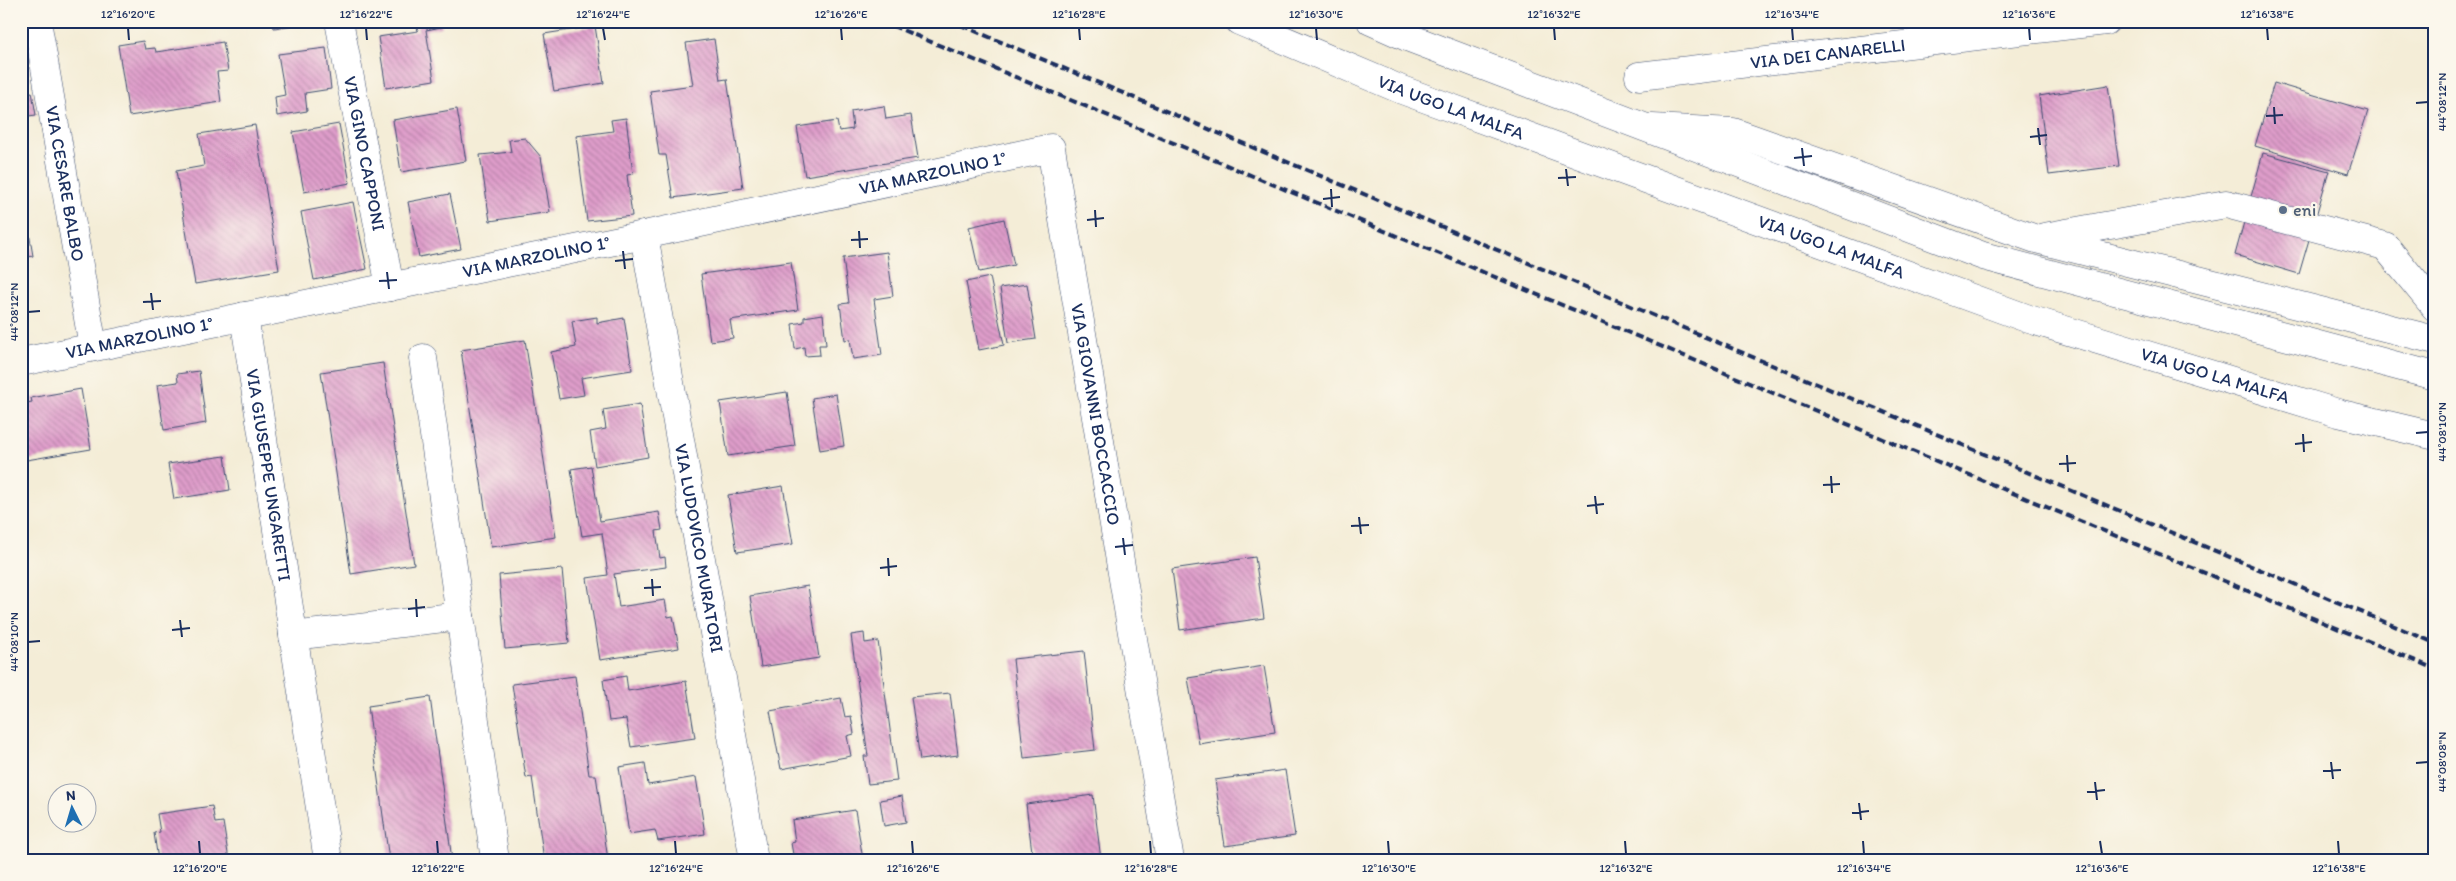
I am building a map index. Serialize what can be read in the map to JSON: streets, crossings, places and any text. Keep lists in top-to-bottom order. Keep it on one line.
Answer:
{"streets":{"main road":["VIA DEI CANARELLI","VIA UGO LA MALFA","VIA GINO CAPPONI","VIA MARZOLINO 1°","VIA CESARE BALBO","VIA GIOVANNI BOCCACCIO","VIA GIUSEPPE UNGARETTI","VIA LUDOVICO MURATORI"]},"crossings":[["VIA GINO CAPPONI","VIA MARZOLINO 1°"],["VIA MARZOLINO 1°","VIA CESARE BALBO"],["VIA MARZOLINO 1°","VIA GIOVANNI BOCCACCIO"],["VIA MARZOLINO 1°","VIA GIUSEPPE UNGARETTI"],["VIA MARZOLINO 1°","VIA LUDOVICO MURATORI"]],"places":["eni"],"north":"top","coordinates":["12°16'20\"E","12°16'22\"E","12°16'24\"E","12°16'26\"E","12°16'28\"E","12°16'30\"E","12°16'32\"E","12°16'34\"E","12°16'36\"E","12°16'38\"E","44°08'12\"N","44°08'10\"N","44°08'08\"N"]}
